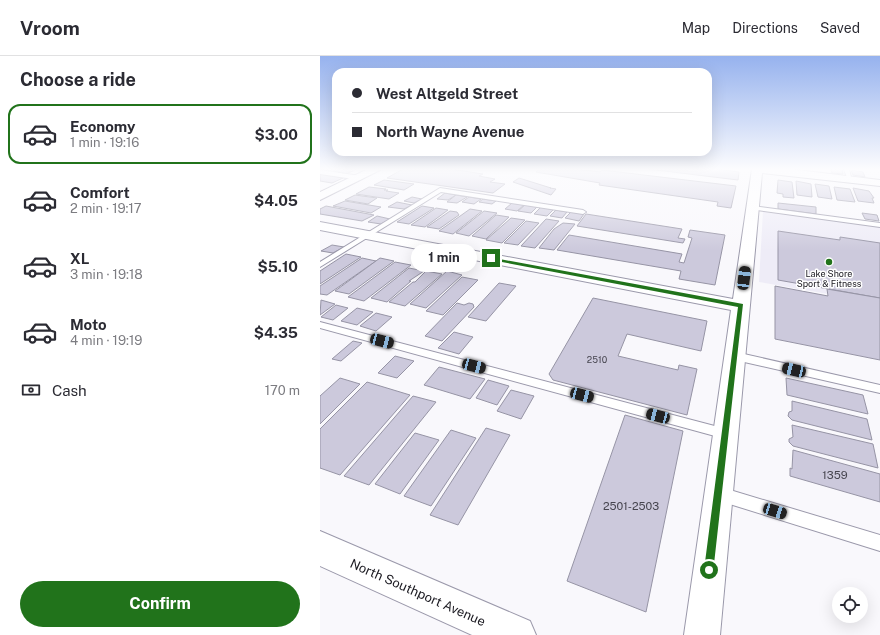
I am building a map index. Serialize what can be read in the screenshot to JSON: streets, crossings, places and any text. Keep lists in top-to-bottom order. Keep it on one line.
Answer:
{"streets":{"street":["North Southport Avenue"]},"places":["Lake Shore Sport & Fitness"],"house_numbers":["2510","1359","2501-2503"],"page":{"header":"Vroom","nav":["Map","Directions","Saved"],"heading":"Choose a ride","banner":["West Altgeld Street","North Wayne Avenue"],"list":[{"name":"Economy","note":"1 min · 19:16","value":"$3.00"},{"name":"Comfort","note":"2 min · 19:17","value":"$4.05"},{"name":"XL","note":"3 min · 19:18","value":"$5.10"},{"name":"Moto","note":"4 min · 19:19","value":"$4.35"}],"bubble":"1 min","pay":["Cash","170 m"],"buttons":"Confirm"}}
